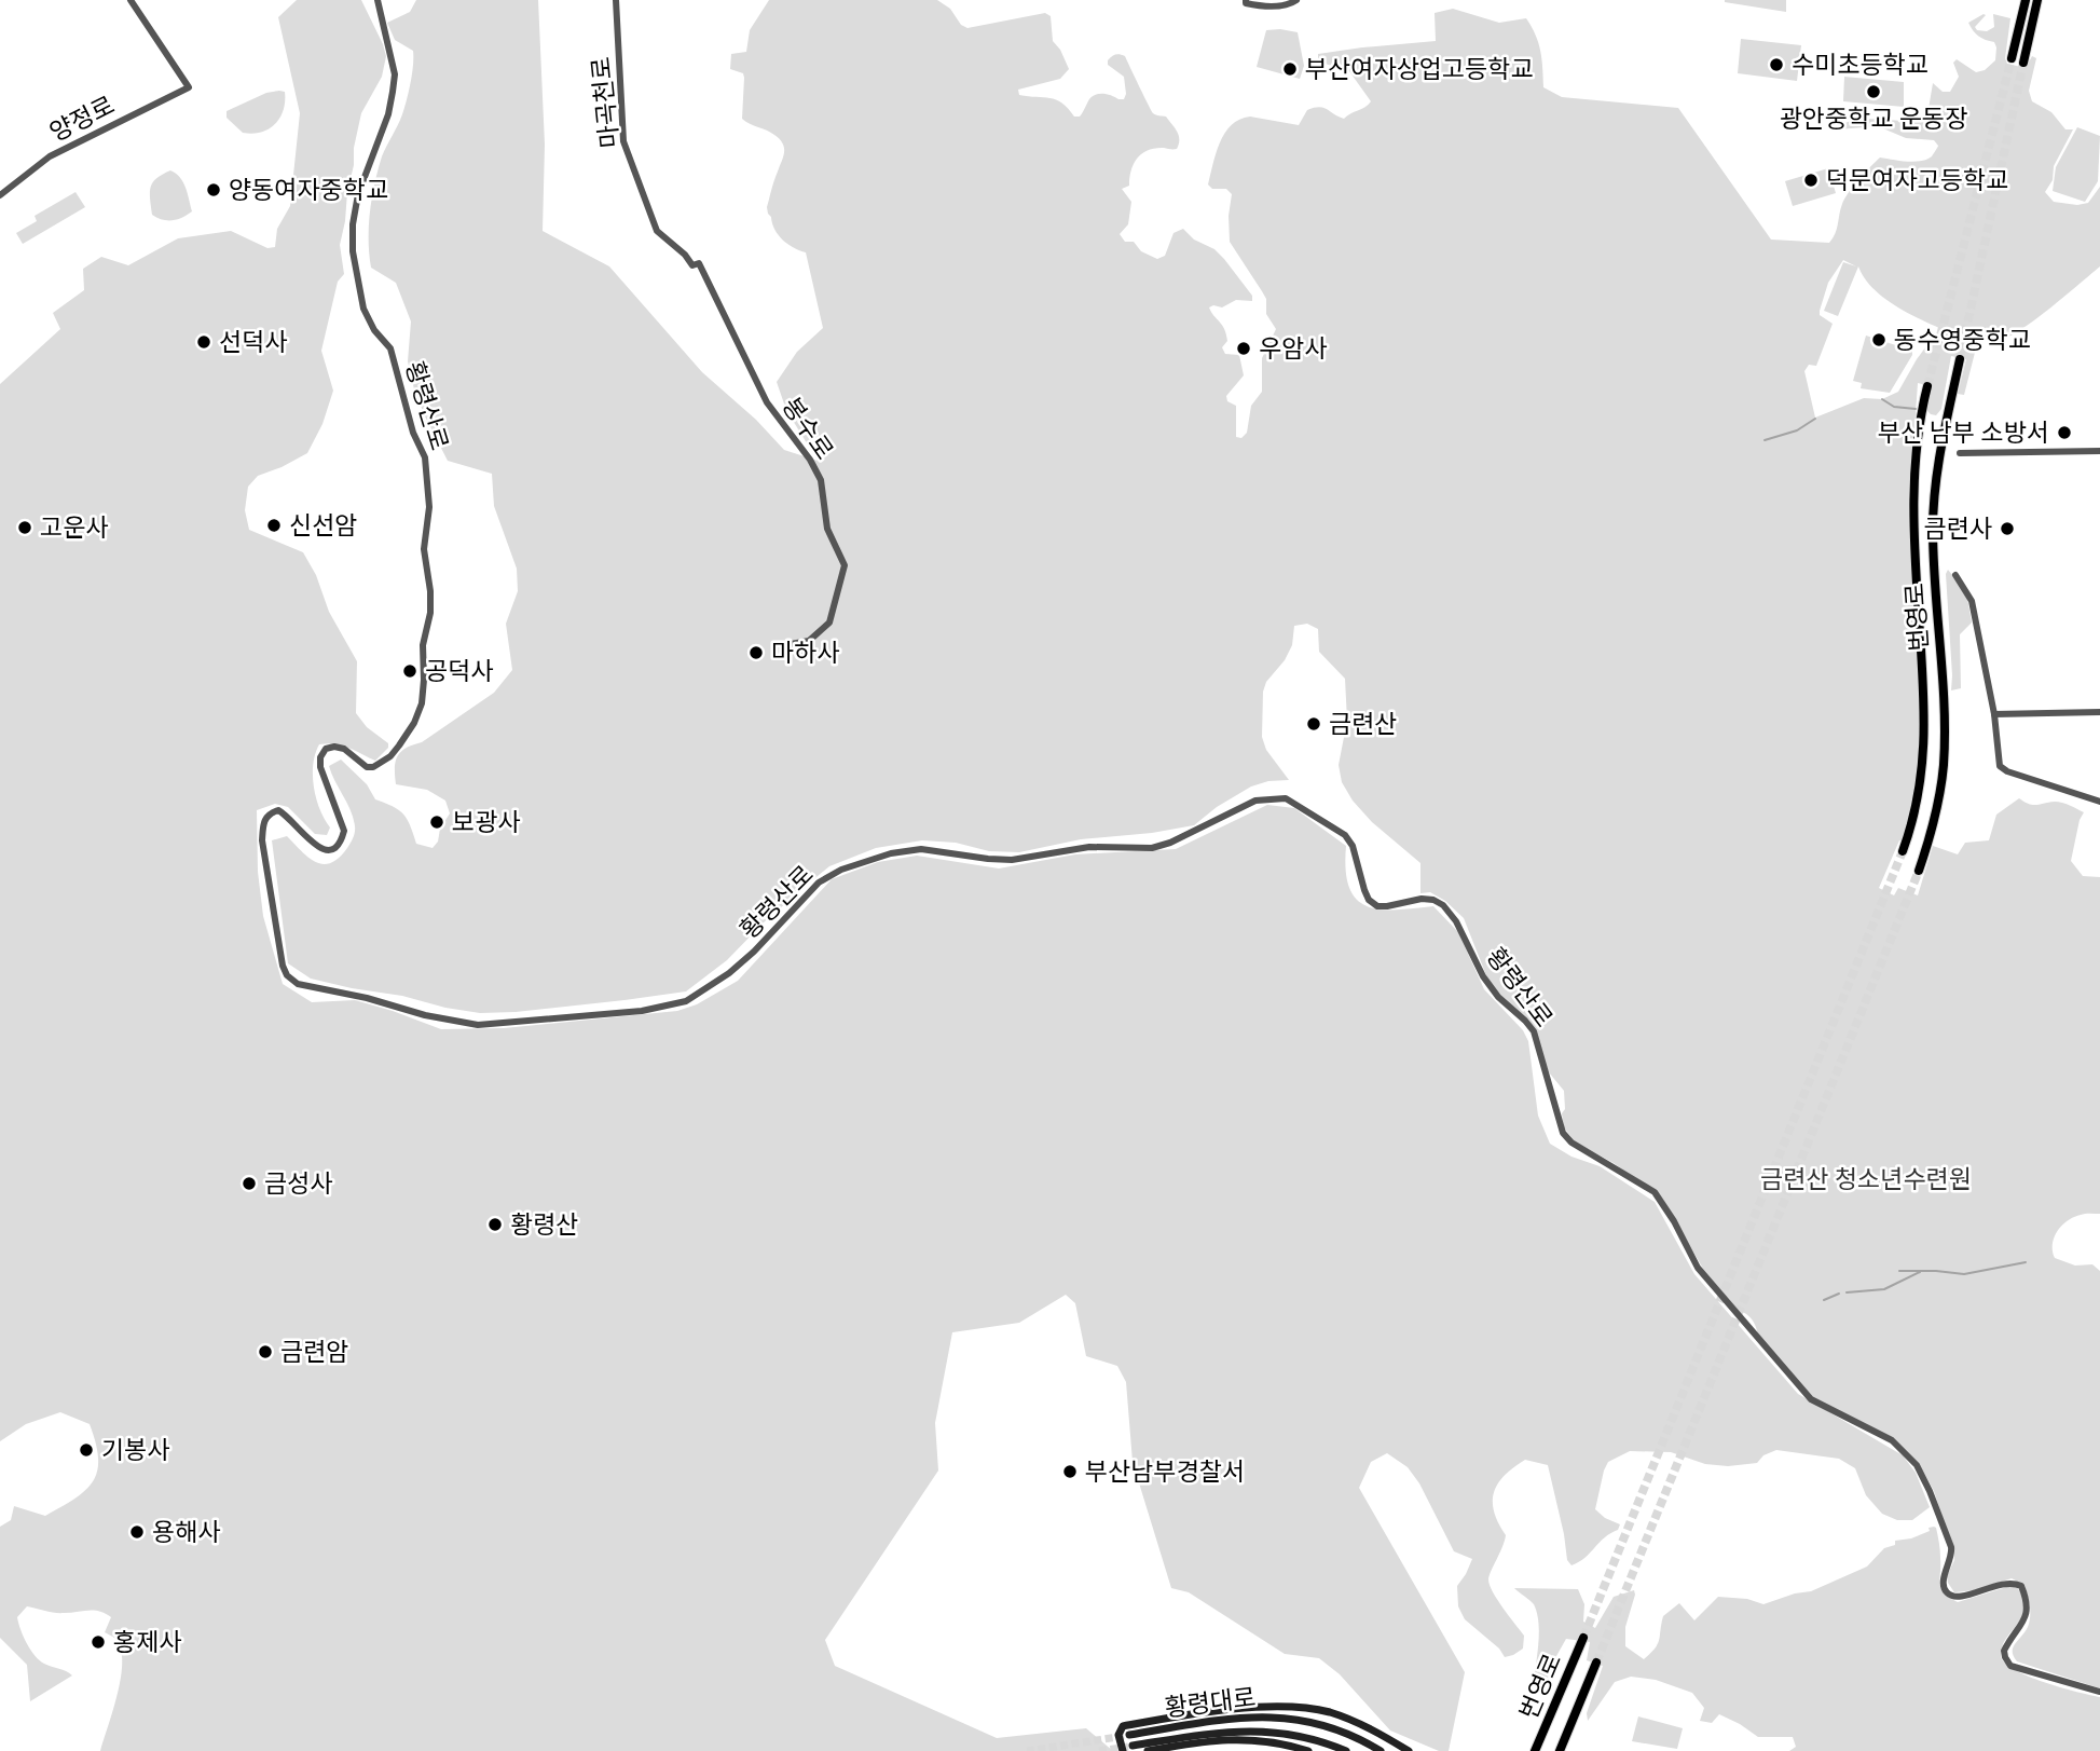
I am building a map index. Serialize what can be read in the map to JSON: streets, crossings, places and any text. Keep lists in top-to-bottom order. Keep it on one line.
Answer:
{"streets":{"highway":["번영로"],"main road":["황령대로"],"street":["마곡천로","양정로","황령산로","봉수로"]},"crossings":[["마곡천로","봉수로"]],"parks":["금련산 청소년수련원"],"places":["수미초등학교","부산여자상업고등학교","광안중학교 운동장","덕문여자고등학교","양동여자중학교","동수영중학교","선덕사","우암사","부산 남부 소방서","신선암","고운사","금련사","마하사","공덕사","금련산","보광사","금성사","황령산","금련암","기봉사","부산남부경찰서","용해사","홍제사"]}
